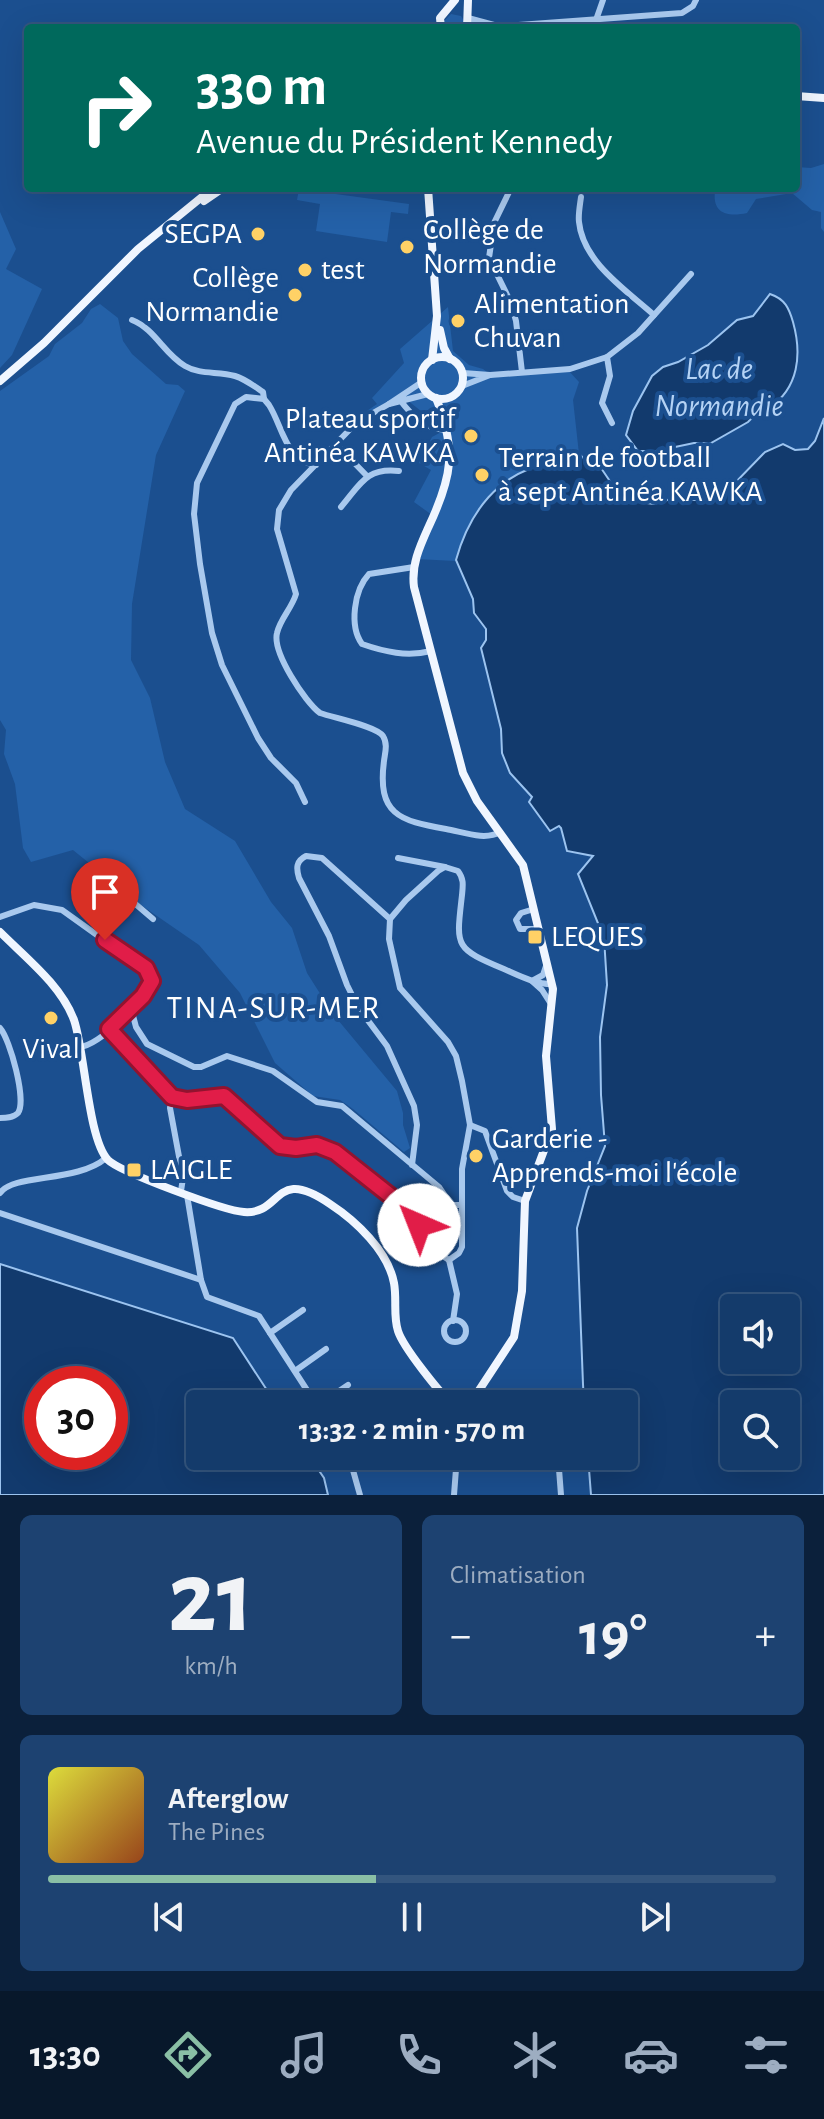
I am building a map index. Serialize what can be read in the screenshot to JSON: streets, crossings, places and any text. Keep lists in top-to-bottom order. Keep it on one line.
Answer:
{"districts":["TINA-SUR-MER"],"water":["Lac de Normandie"],"places":{"other":["SEGPA","Collège de Normandie","test","Collège Normandie","Alimentation Chuvan","Plateau sportif Antinéa KAWKA","Terrain de football à sept Antinéa KAWKA","Vival","Garderie - Apprends-moi l'école"],"transit":["LEQUES","LAIGLE"]},"page":{"turn":["330 m","Avenue du Président Kennedy"],"limit":"30","trip":"13:32 · 2 min · 570 m","tile":[["21","km/h"],"Climatisation"],"heat":["−","19°","+"],"song":["Afterglow","The Pines"],"tabs":"13:30"}}
